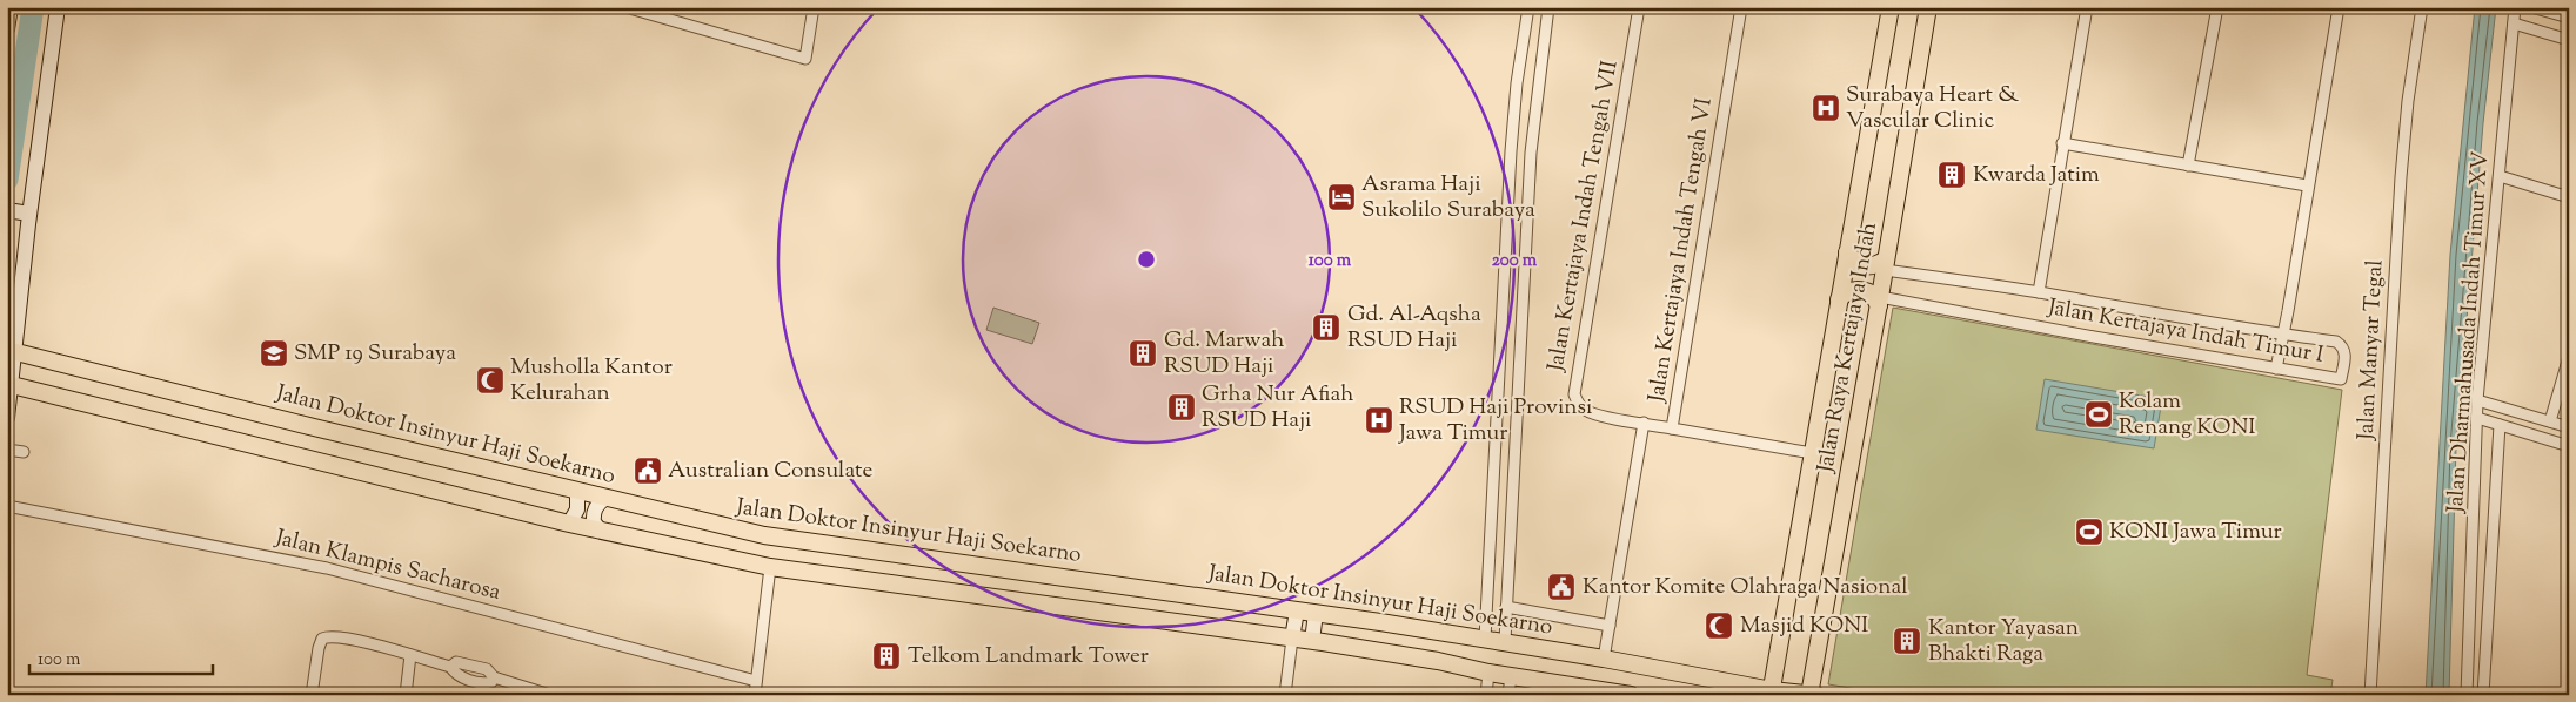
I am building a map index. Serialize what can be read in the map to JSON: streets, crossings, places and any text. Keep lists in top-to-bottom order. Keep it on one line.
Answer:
{"streets":{"main road":["Jalan Raya Kertajaya Indah","Jalan Doktor Insinyur Haji Soekarno"],"street":["Jalan Kertajaya Indah Tengah VII","Jalan Kertajaya Indah Tengah VI","Jalan Kertajaya Indah Timur I","Jalan Dharmahusada Indah Timur XV","Jalan Manyar Tegal","Jalan Klampis Sacharosa"]},"crossings":[["Jalan Kertajaya Indah Tengah VII","Jalan Kertajaya Indah Tengah VI"],["Jalan Kertajaya Indah Tengah VI","Jalan Raya Kertajaya Indah"],["Jalan Kertajaya Indah Timur I","Jalan Raya Kertajaya Indah"],["Jalan Raya Kertajaya Indah","Jalan Doktor Insinyur Haji Soekarno"]],"places":{"hospital":["Surabaya Heart & Vascular Clinic","RSUD Haji Provinsi Jawa Timur"],"building":["Kwarda Jatim","Gd. Al-Aqsha RSUD Haji","Gd. Marwah RSUD Haji","Grha Nur Afiah RSUD Haji","Kantor Yayasan Bhakti Raga","Telkom Landmark Tower"],"hotel":["Asrama Haji Sukolilo Surabaya"],"school or university":["SMP 19 Surabaya"],"mosque":["Musholla Kantor Kelurahan","Masjid KONI"],"sports":["Kolam Renang KONI","KONI Jawa Timur"],"public building":["Australian Consulate","Kantor Komite Olahraga Nasional"]},"scale_bar":"100 m","rings":["100 m","200 m"]}
